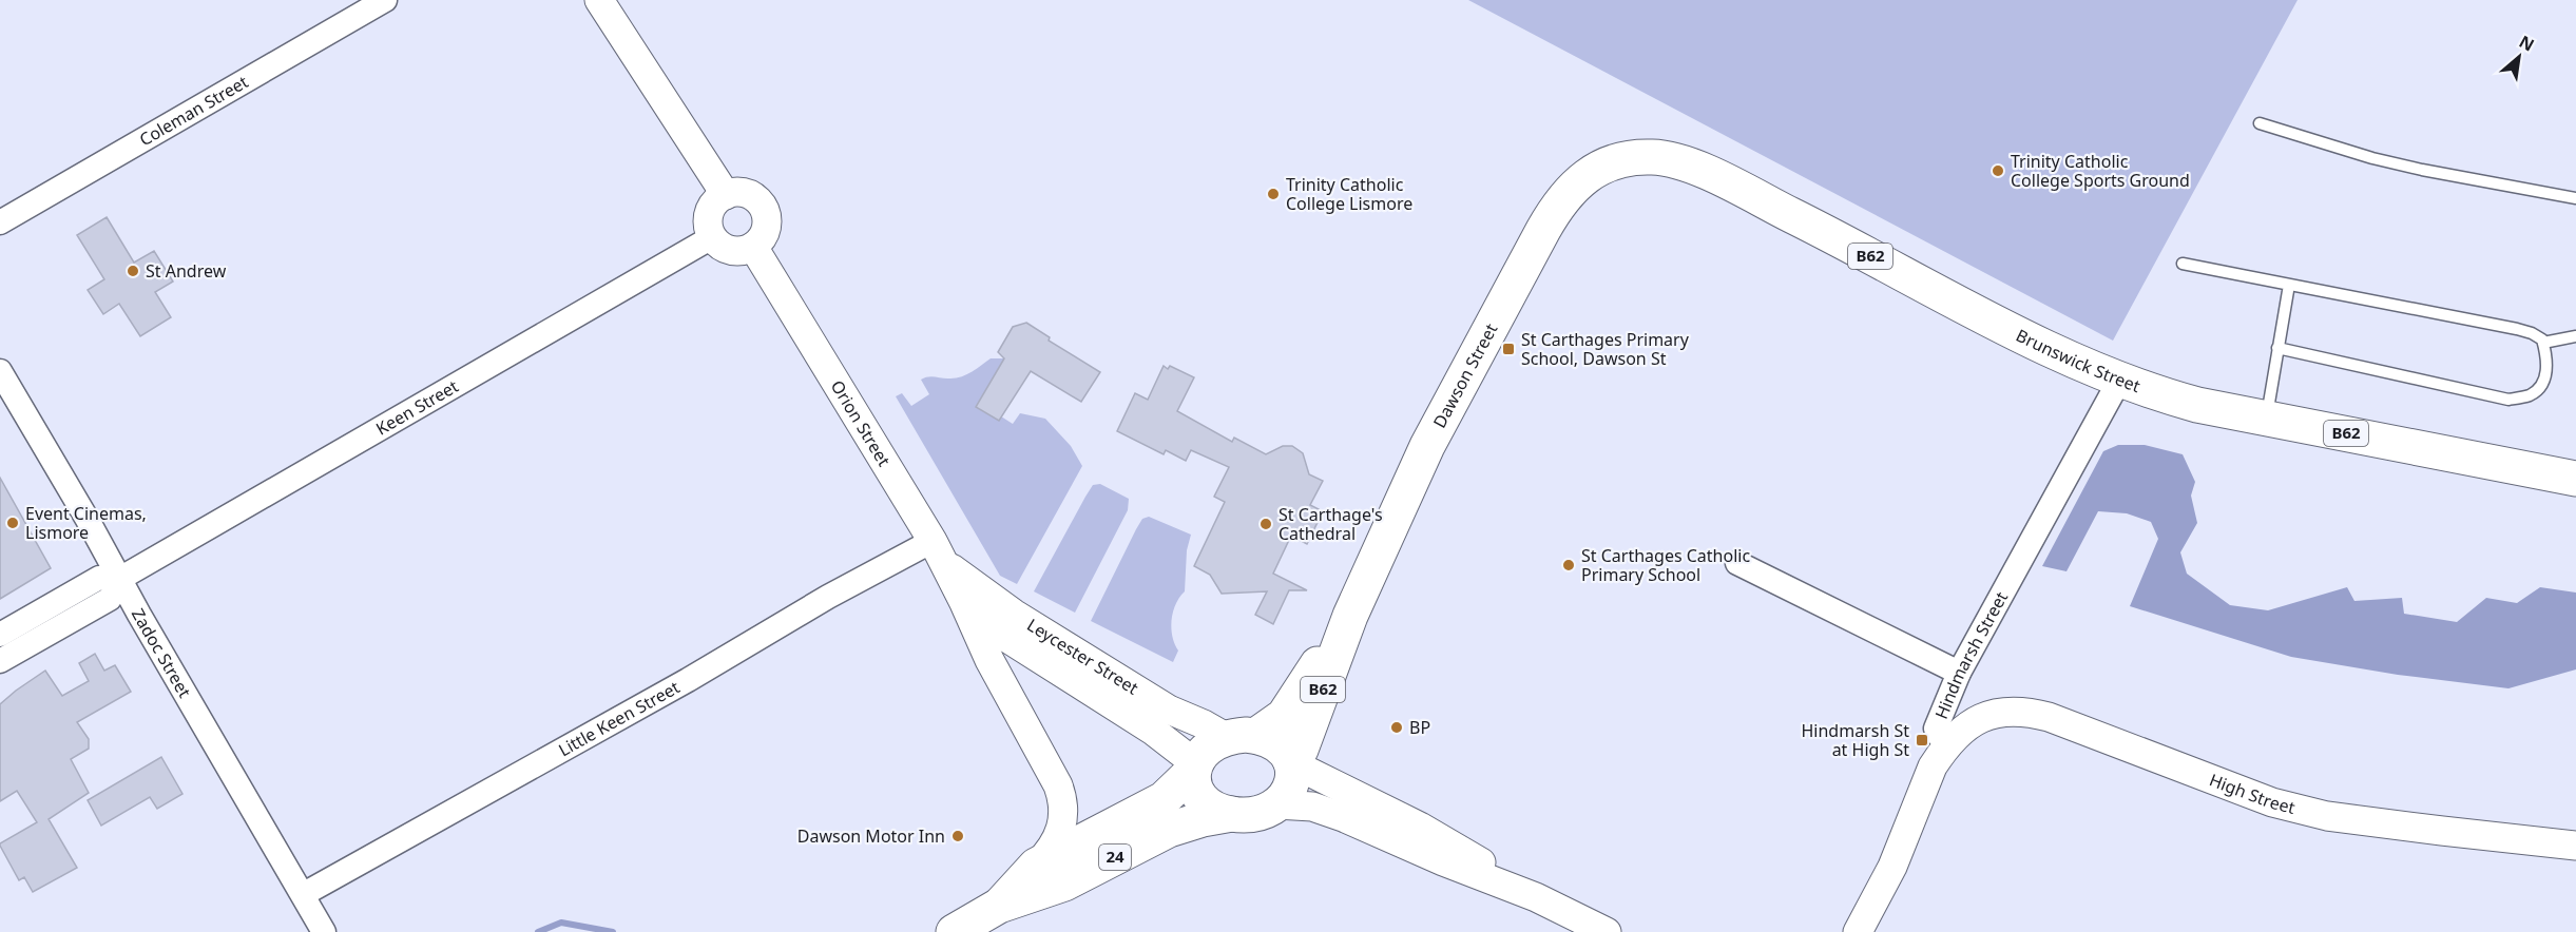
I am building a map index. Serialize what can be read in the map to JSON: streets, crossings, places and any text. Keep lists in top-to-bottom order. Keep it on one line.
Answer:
{"streets":{"main road":["B62","Brunswick Street","Dawson Street","24"],"street":["Coleman Street","Keen Street","Orion Street","Zadoc Street","Leycester Street","Hindmarsh Street","Little Keen Street","High Street"]},"crossings":[["B62","Dawson Street"],["B62","Orion Street"],["B62","Leycester Street"],["B62","24"],["Brunswick Street","Dawson Street"],["Brunswick Street","Hindmarsh Street"],["Dawson Street","Orion Street"],["Dawson Street","Leycester Street"],["Dawson Street","24"],["Keen Street","Orion Street"],["Keen Street","Zadoc Street"],["Orion Street","Leycester Street"],["Orion Street","Little Keen Street"],["Orion Street","24"],["Zadoc Street","Little Keen Street"],["Leycester Street","Little Keen Street"],["Leycester Street","24"],["Hindmarsh Street","High Street"]],"places":{"other":["Trinity Catholic College Sports Ground","Trinity Catholic College Lismore","St Andrew","Event Cinemas, Lismore","St Carthage's Cathedral","St Carthages Catholic Primary School","BP","Dawson Motor Inn"],"transit":["St Carthages Primary School, Dawson St","Hindmarsh St at High St"]},"north":"top right"}
